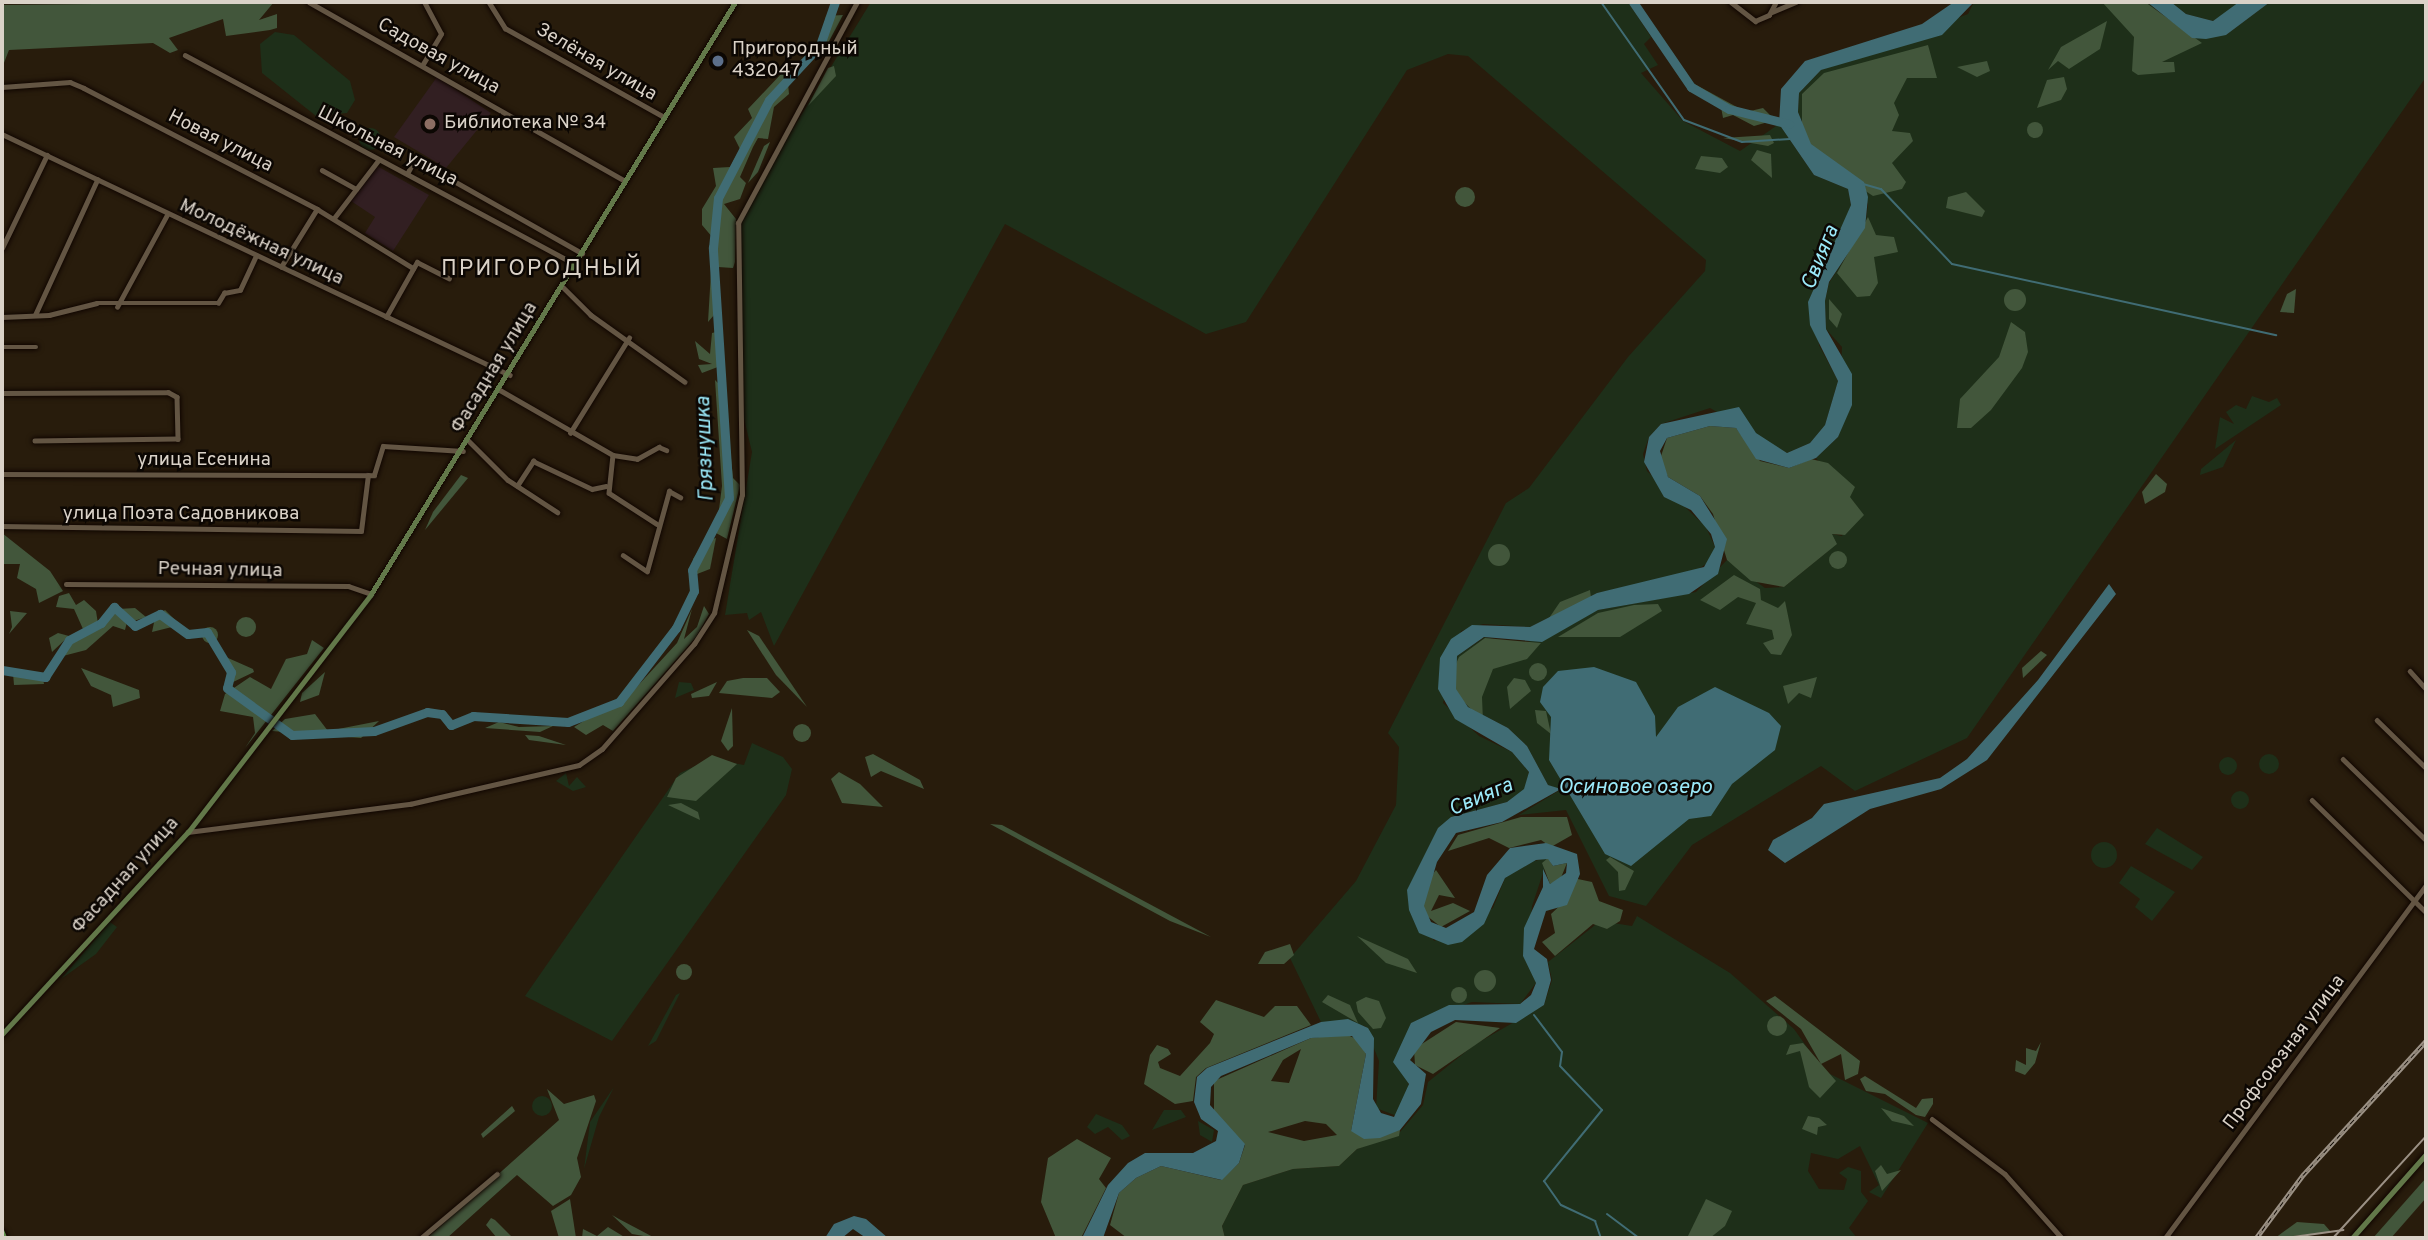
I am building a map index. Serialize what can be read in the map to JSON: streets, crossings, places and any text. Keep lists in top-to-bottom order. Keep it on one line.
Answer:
{"streets":{"main road":["Фасадная улица"],"street":["Садовая улица","Зелёная улица","Новая улица","Школьная улица","Молодёжная улица","улица Есенина","улица Поэта Садовникова","Речная улица","Профсоюзная улица"]},"crossings":[["Садовая улица","Фасадная улица"],["Зелёная улица","Фасадная улица"],["Школьная улица","Фасадная улица"],["Молодёжная улица","Фасадная улица"],["Фасадная улица","Речная улица"],["улица Есенина","улица Поэта Садовникова"]],"districts":["ПРИГОРОДНЫЙ"],"water":["Свияга","Грязнушка","Осиновое озеро"],"places":["Пригородный 432047","Библиотека № 34"]}
